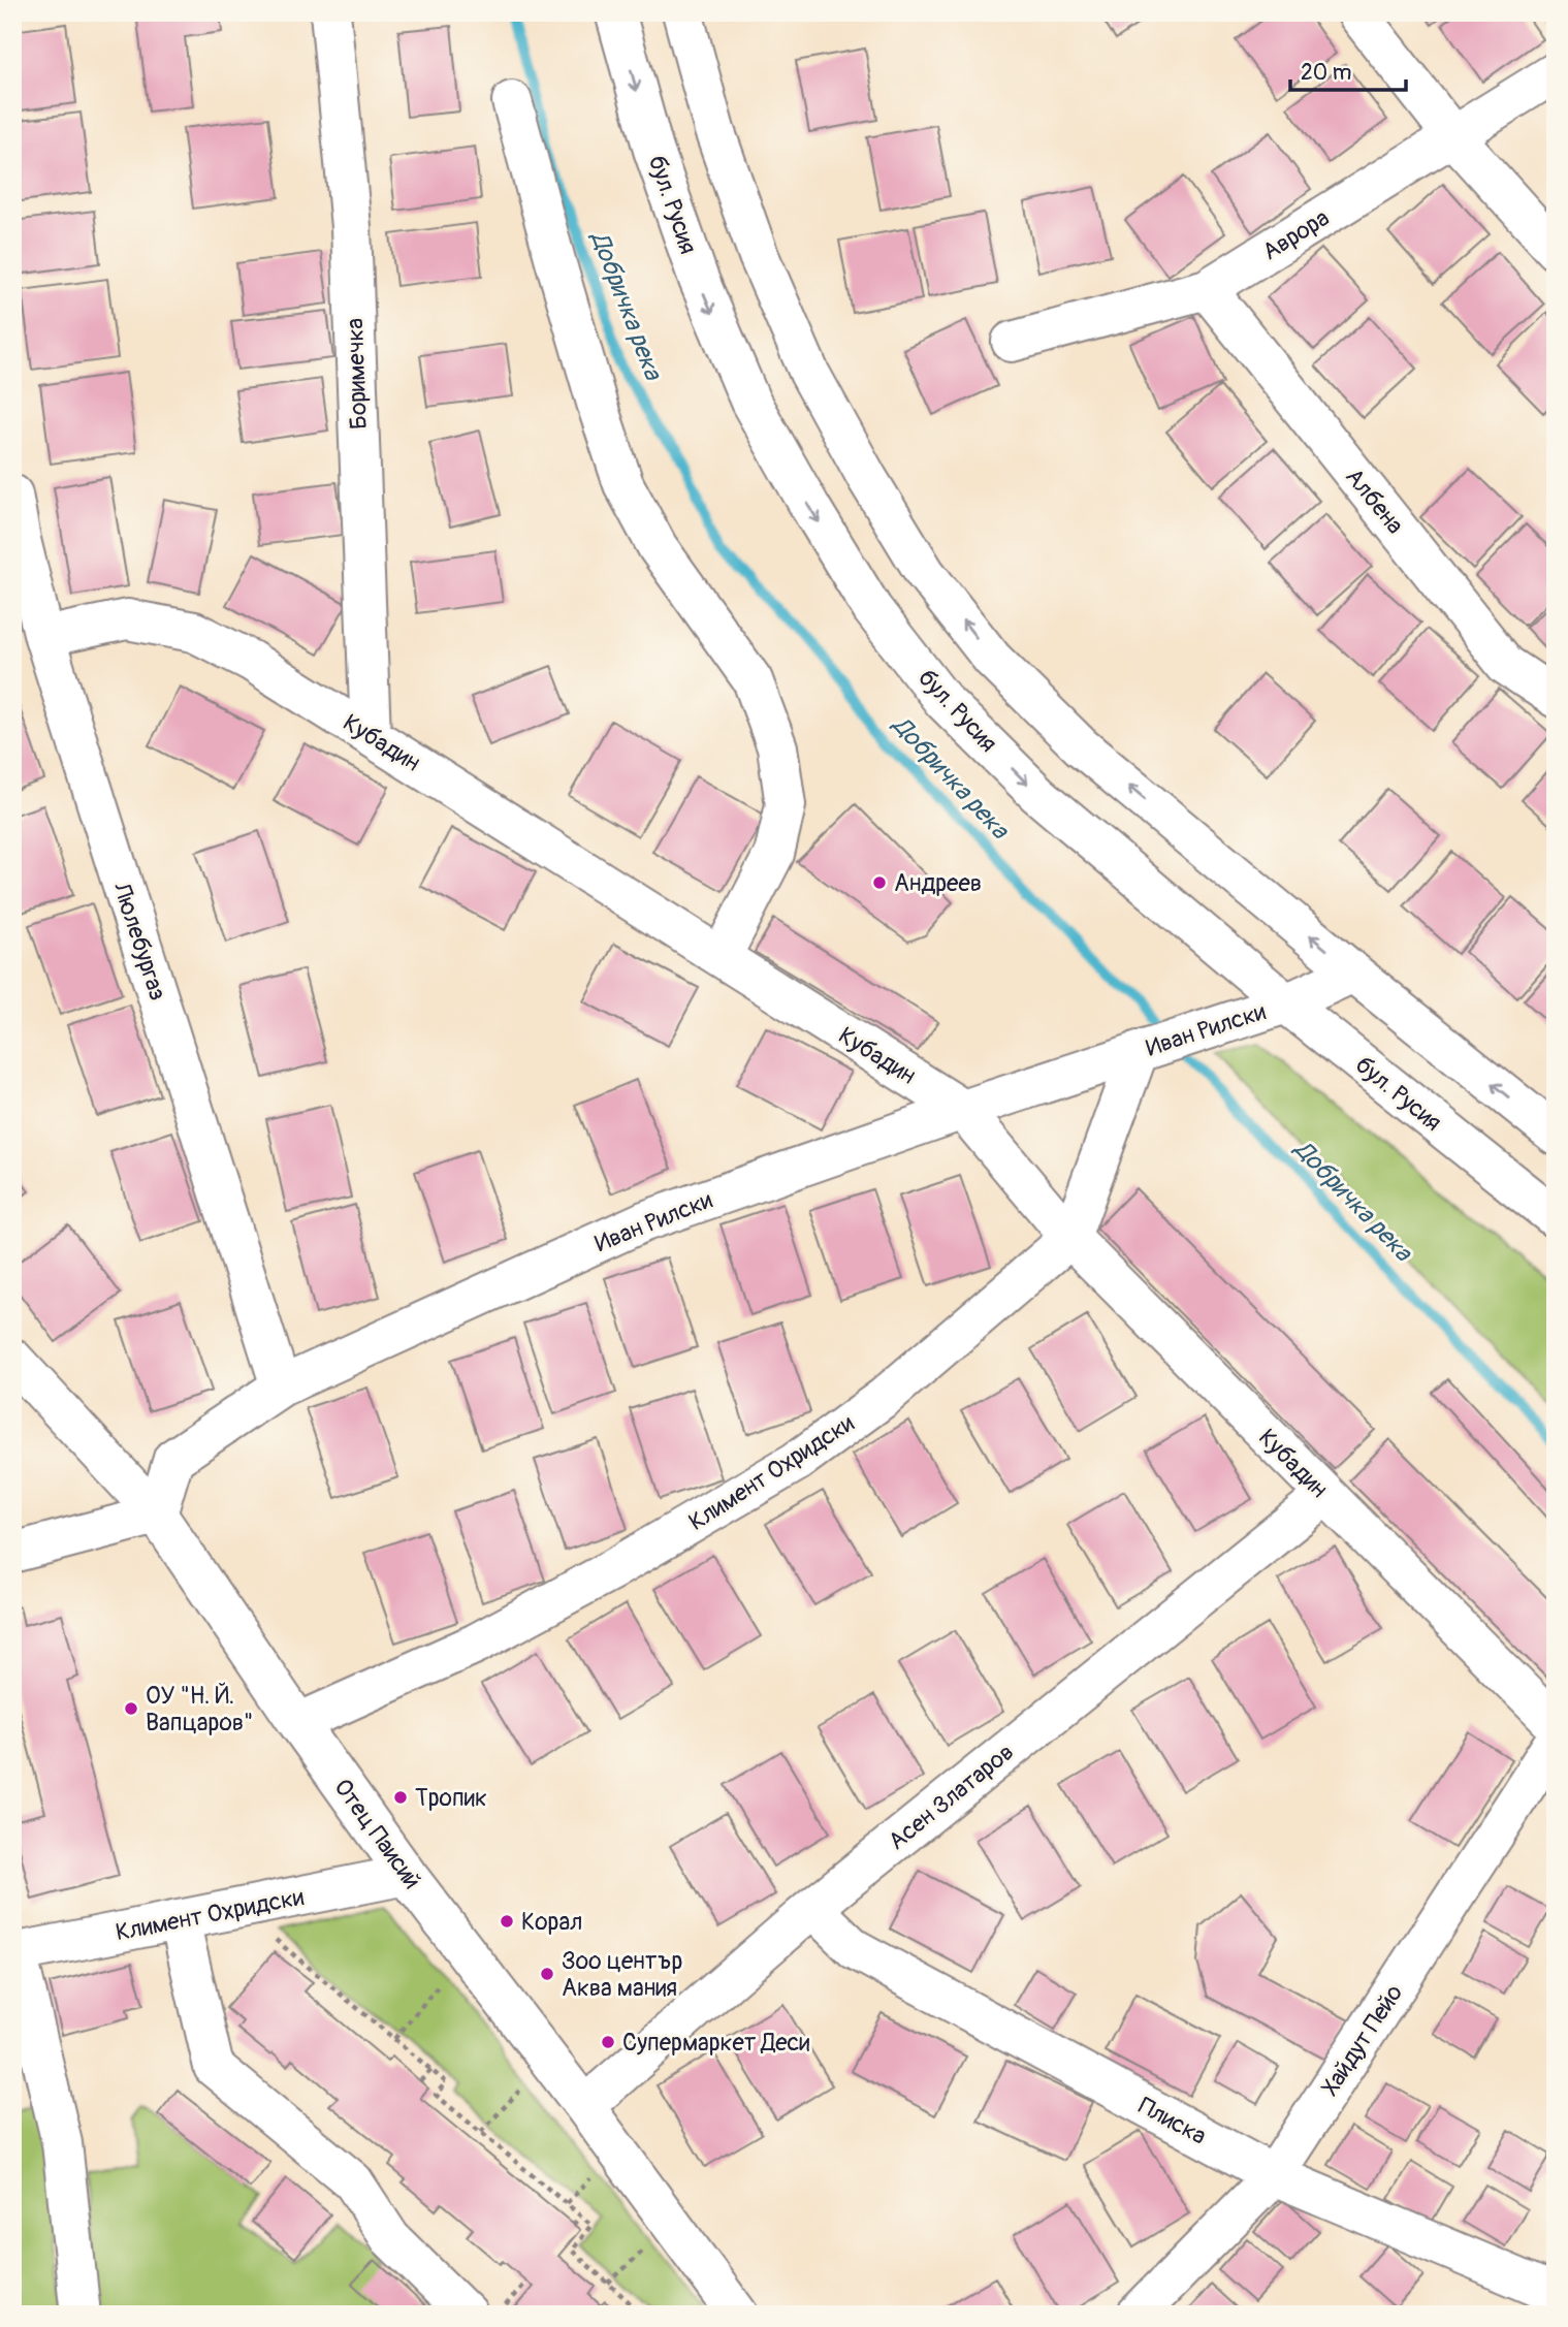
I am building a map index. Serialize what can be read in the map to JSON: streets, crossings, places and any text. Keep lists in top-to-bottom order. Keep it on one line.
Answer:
{"streets":{"street":["бул. Русия","Аврора","Боримечка","Албена","Кубадин","Люлебургаз","Иван Рилски","Климент Охридски","Асен Златаров","Отец Паисий","Хайдут Пейо","Плиска"]},"crossings":[["бул. Русия","Иван Рилски"],["Аврора","Албена"],["Боримечка","Кубадин"],["Кубадин","Люлебургаз"],["Кубадин","Иван Рилски"],["Кубадин","Климент Охридски"],["Кубадин","Асен Златаров"],["Люлебургаз","Иван Рилски"],["Иван Рилски","Климент Охридски"],["Иван Рилски","Отец Паисий"],["Климент Охридски","Отец Паисий"],["Асен Златаров","Отец Паисий"],["Асен Златаров","Плиска"],["Хайдут Пейо","Плиска"]],"water":["Добричка река"],"places":["Андреев","ОУ \"Н. Й. Вапцаров\"","Тропик","Корал","Зоо център Аква мания","Супермаркет Деси"],"scale_bar":"20 m"}
